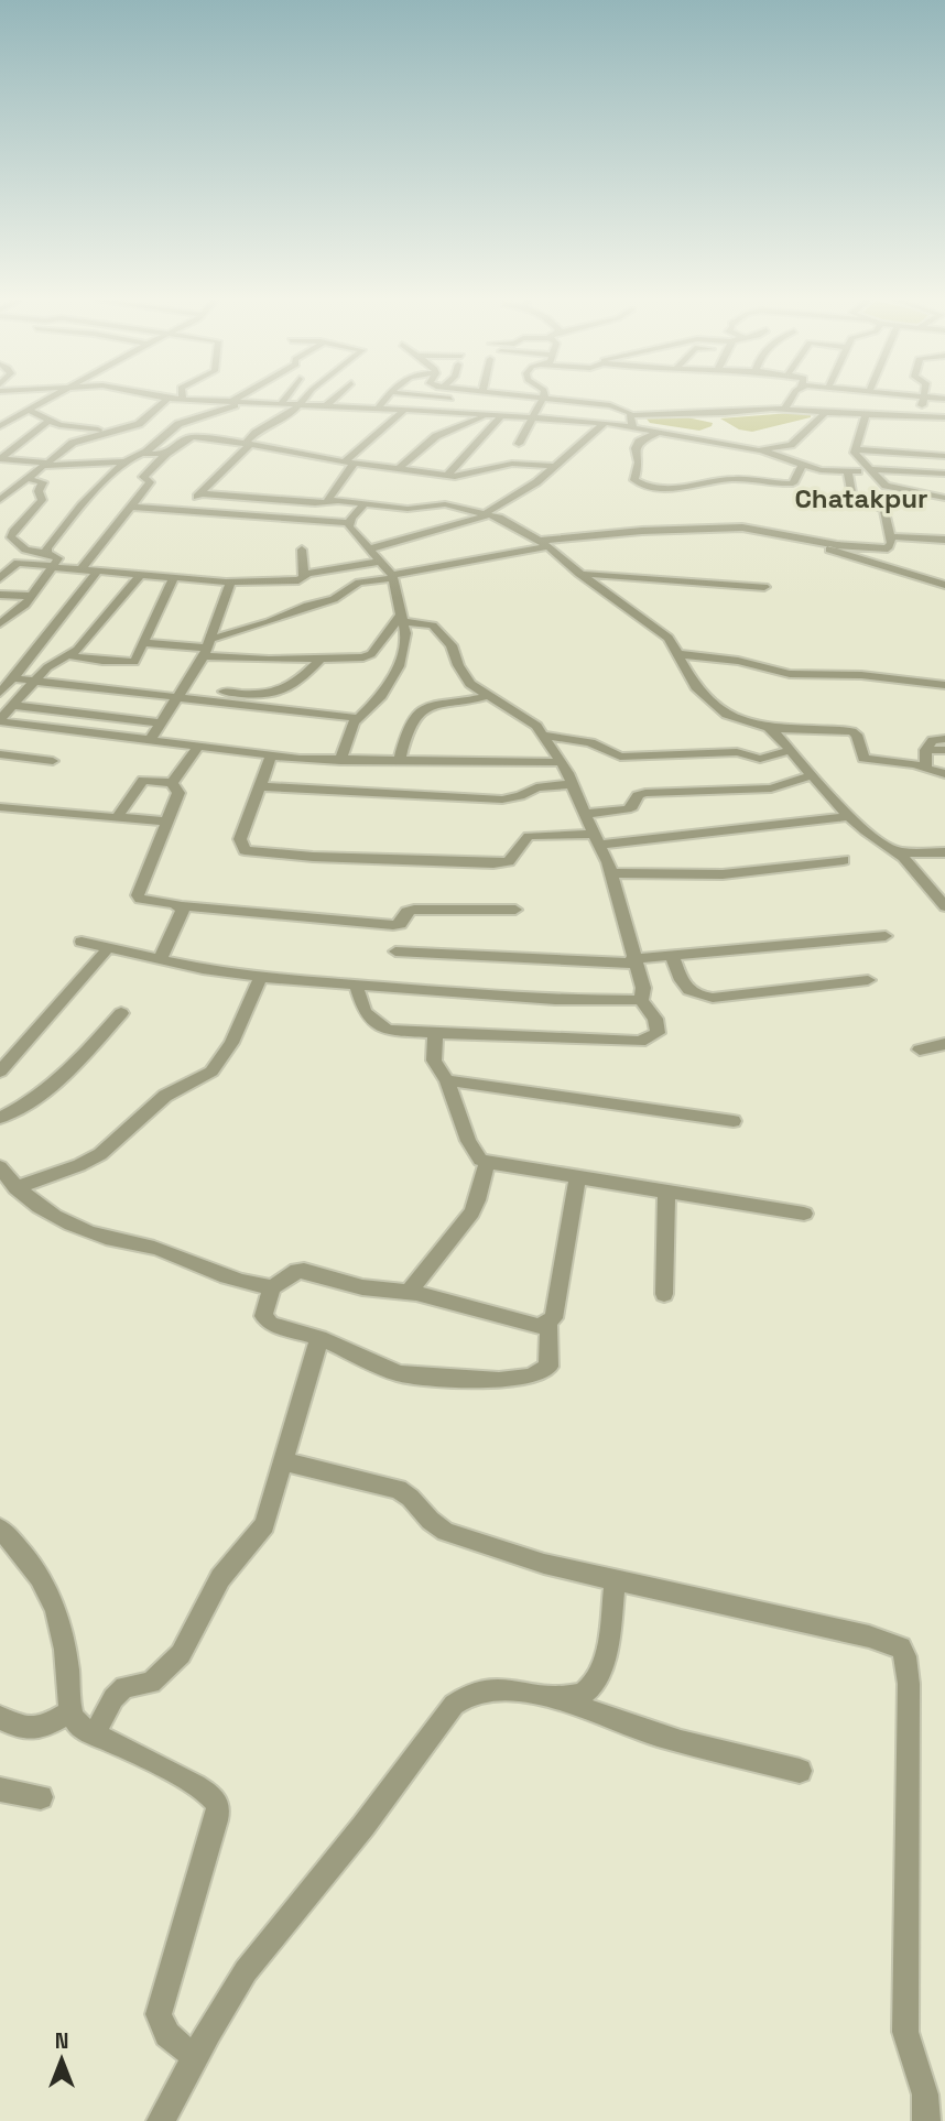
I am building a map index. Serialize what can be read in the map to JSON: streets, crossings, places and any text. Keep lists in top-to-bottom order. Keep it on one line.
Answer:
{"districts":["Chatakpur"],"north":"top"}
